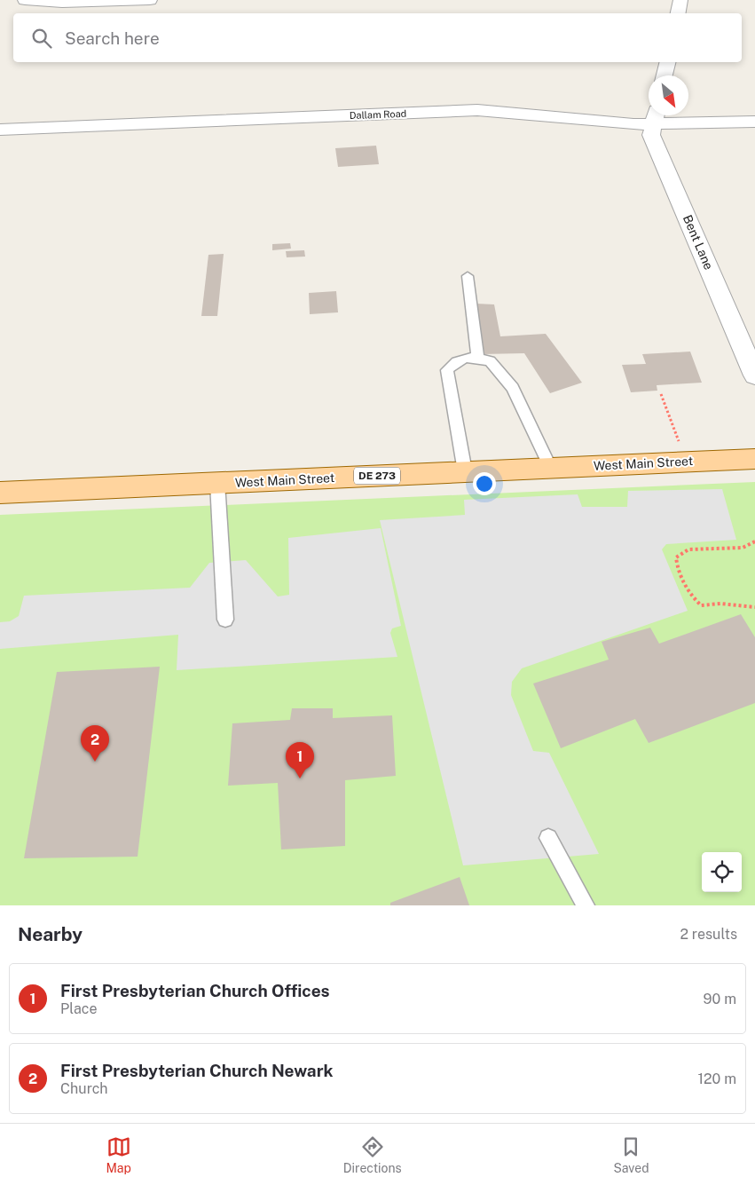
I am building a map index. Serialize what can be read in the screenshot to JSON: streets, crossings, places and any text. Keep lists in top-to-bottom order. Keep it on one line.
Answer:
{"streets":{"main road":["West Main Street","DE 273"],"street":["Dallam Road","Bent Lane"]},"crossings":[["Dallam Road","Bent Lane"]],"north":"bottom right","page":{"search":"Search here","pins":["2","1"],"heading":["Nearby","2 results"],"list":[{"mark":"1","name":"First Presbyterian Church Offices","note":"Place","value":"90 m"},{"mark":"2","name":"First Presbyterian Church Newark","note":"Church","value":"120 m"}],"nav":["Map","Directions","Saved"]}}
